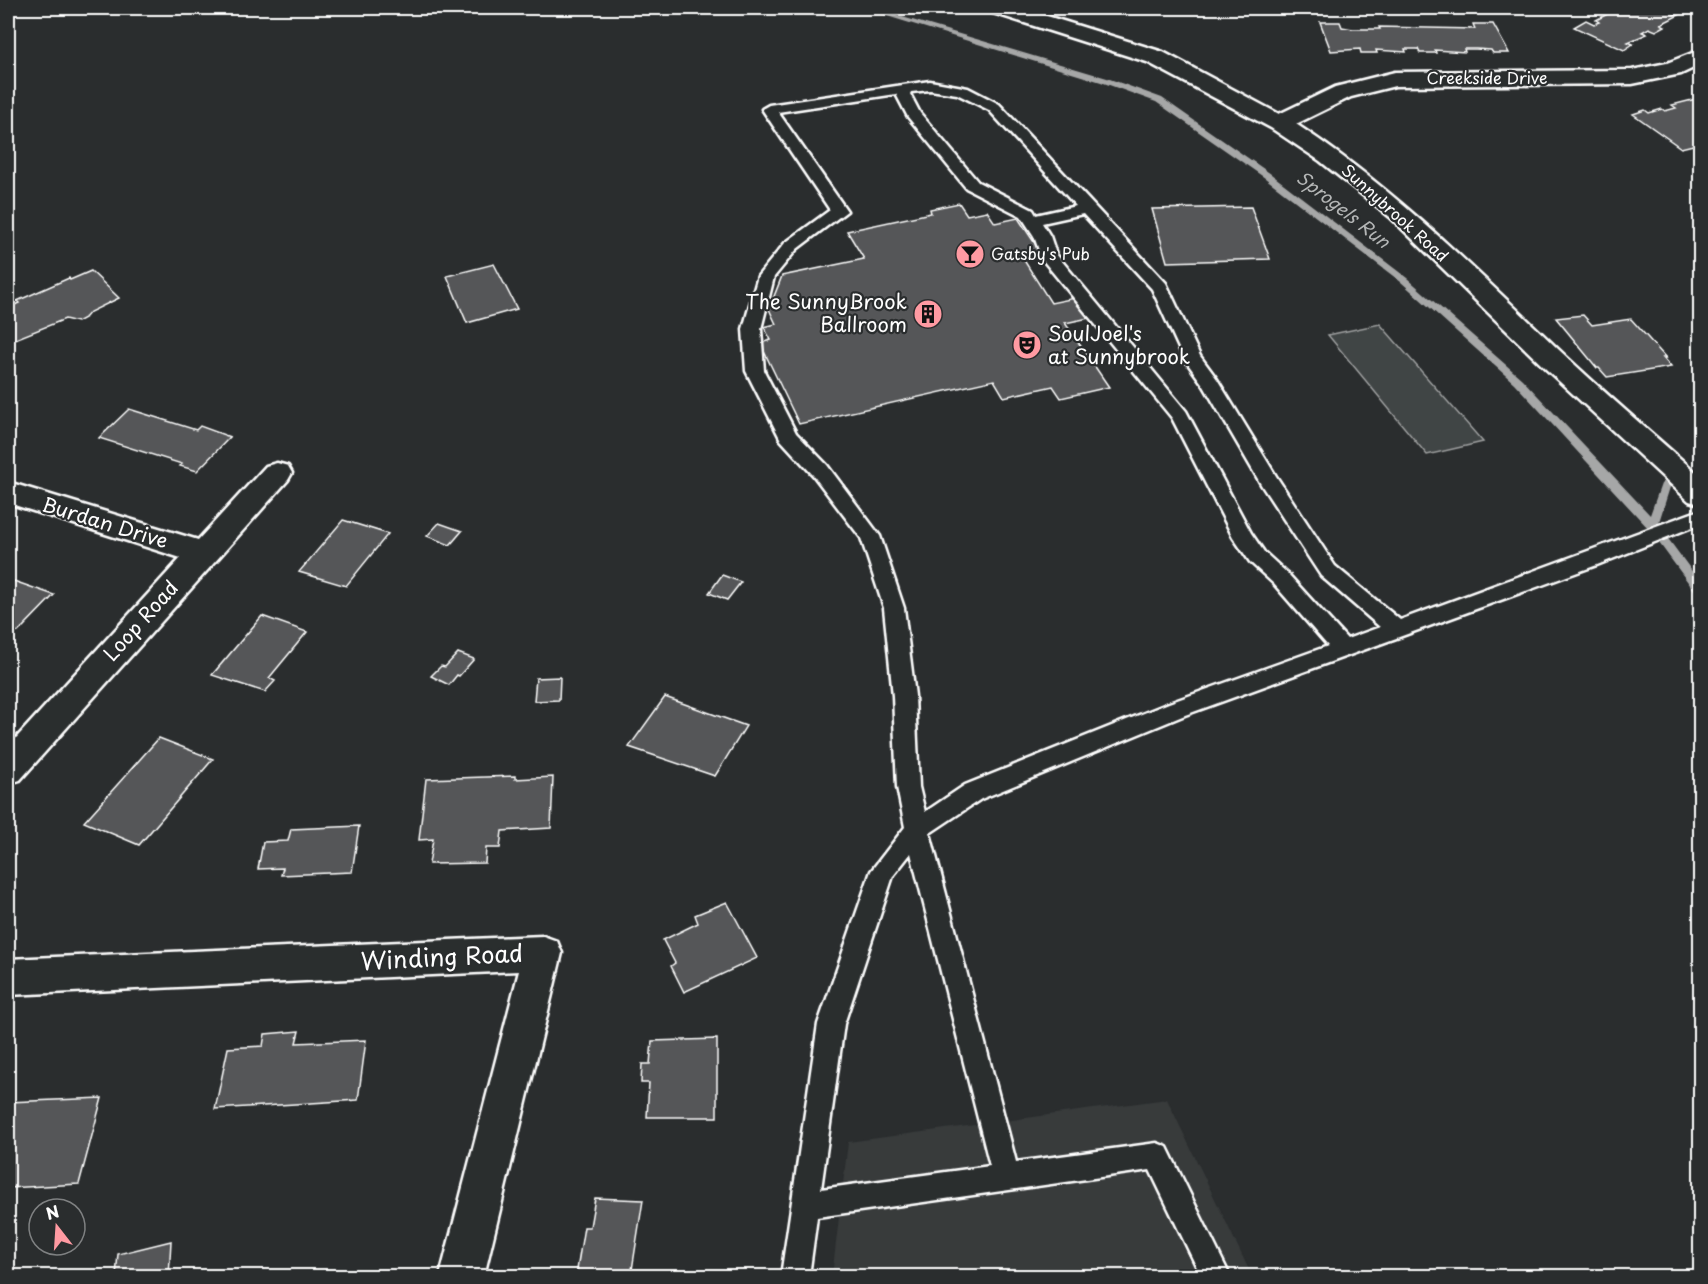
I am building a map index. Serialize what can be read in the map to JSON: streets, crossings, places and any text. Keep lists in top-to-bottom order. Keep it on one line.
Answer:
{"streets":{"street":["Creekside Drive","Sunnybrook Road","Burdan Drive","Loop Road","Winding Road"]},"crossings":[["Creekside Drive","Sunnybrook Road"],["Burdan Drive","Loop Road"]],"water":["Sprogels Run"],"places":{"bar":["Gatsby's Pub"],"building":["The SunnyBrook Ballroom"],"theatre":["SoulJoel's at Sunnybrook"]},"north":"top"}
